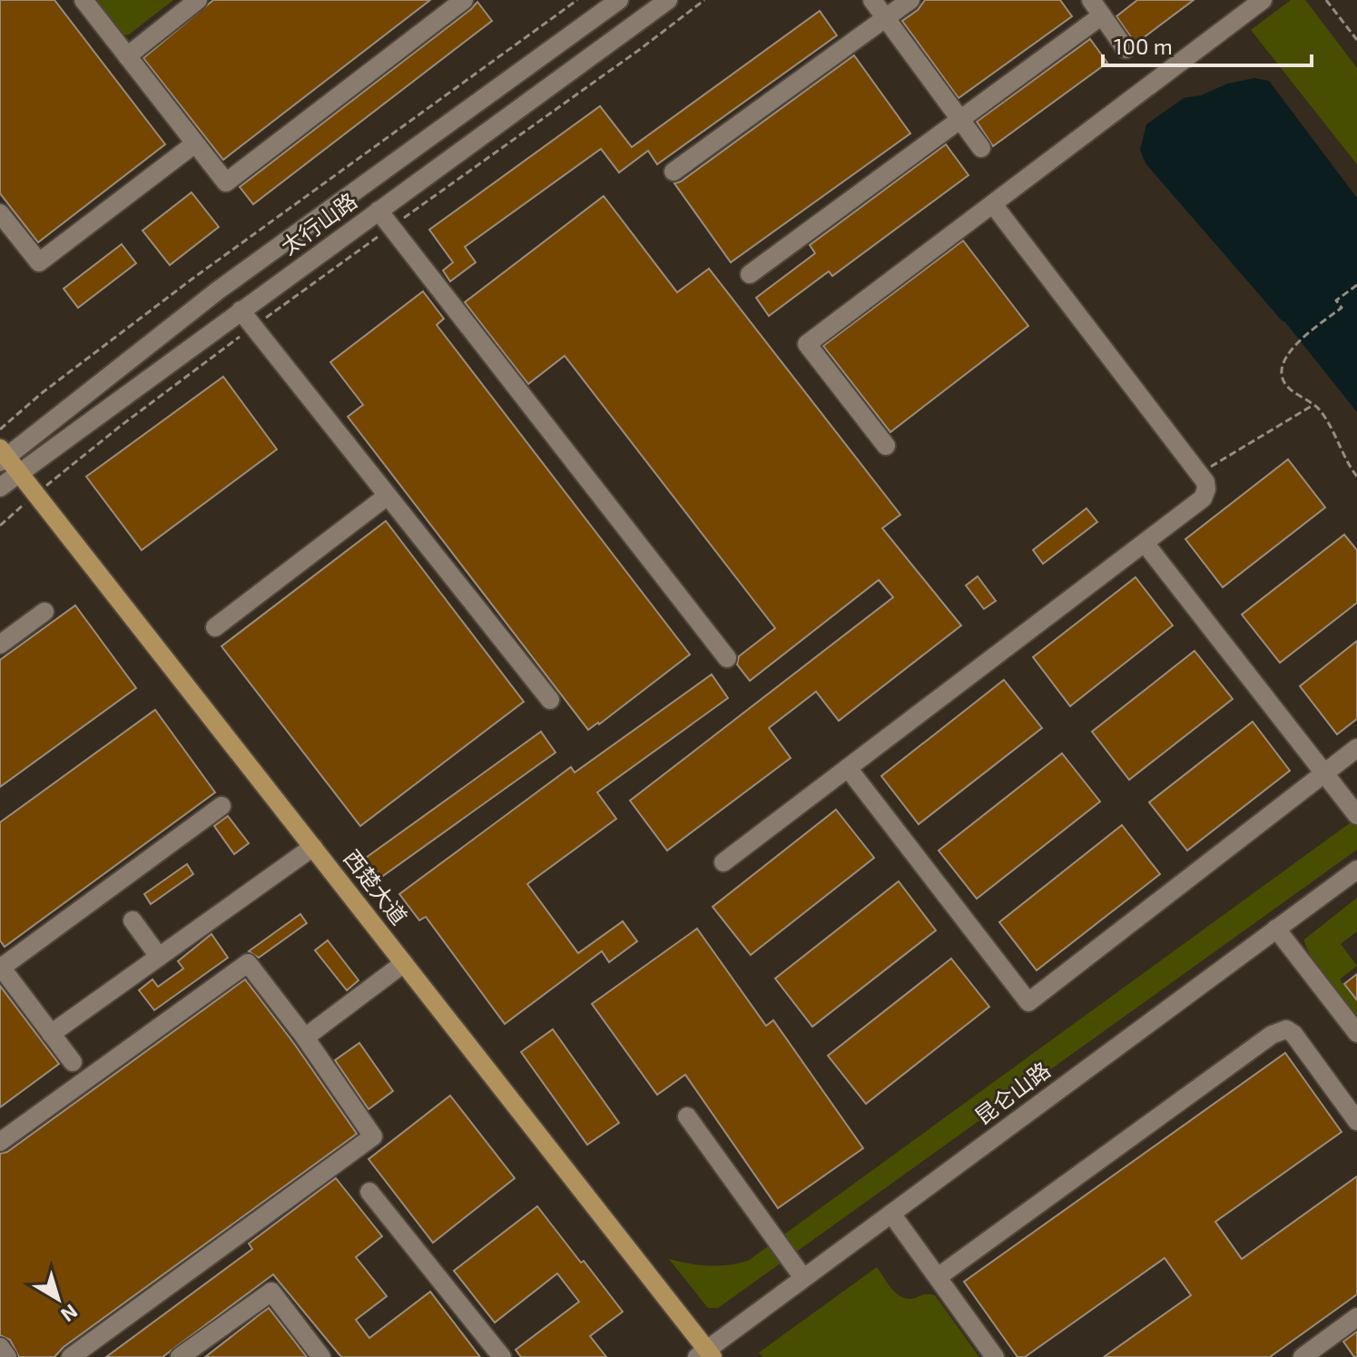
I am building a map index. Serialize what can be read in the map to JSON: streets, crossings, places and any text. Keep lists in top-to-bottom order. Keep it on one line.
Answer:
{"streets":{"main road":["西楚大道"],"street":["太行山路","昆仑山路"]},"crossings":[["太行山路","西楚大道"],["西楚大道","昆仑山路"]],"scale_bar":"100 m","north":"bottom right"}
